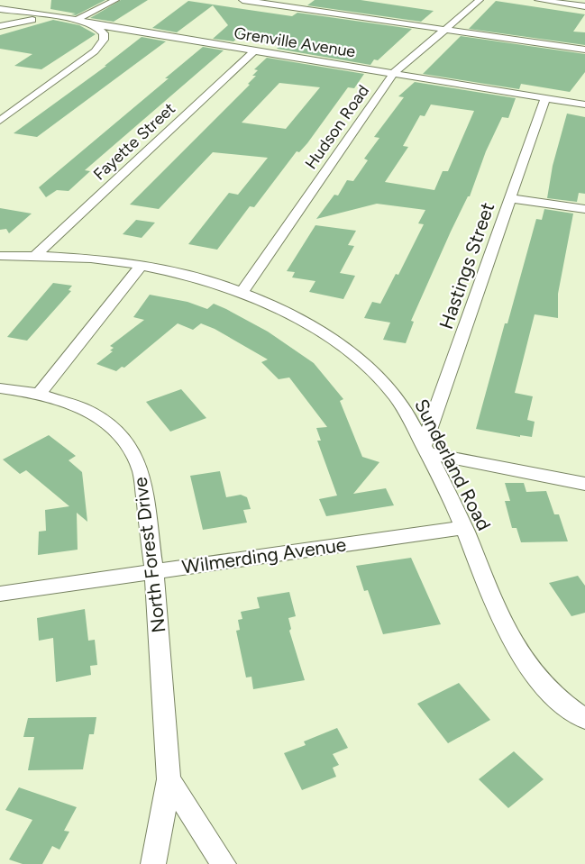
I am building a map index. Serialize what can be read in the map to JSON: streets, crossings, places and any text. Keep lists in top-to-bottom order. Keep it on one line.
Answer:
{"streets":{"street":["Grenville Avenue","Hudson Road","Fayette Street","Hastings Street","Sunderland Road","North Forest Drive","Wilmerding Avenue"]},"crossings":[["Grenville Avenue","Hudson Road"],["Grenville Avenue","Fayette Street"],["Grenville Avenue","Hastings Street"],["Hudson Road","Sunderland Road"],["Fayette Street","Sunderland Road"],["Hastings Street","Sunderland Road"],["Sunderland Road","Wilmerding Avenue"],["North Forest Drive","Wilmerding Avenue"]]}
